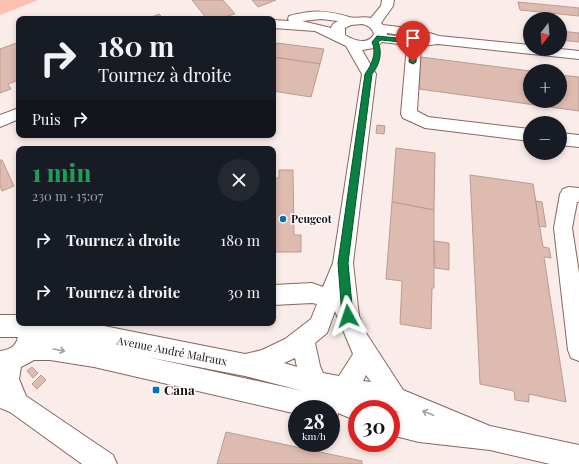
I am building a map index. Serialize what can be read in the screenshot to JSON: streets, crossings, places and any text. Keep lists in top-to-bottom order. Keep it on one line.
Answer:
{"streets":{"street":["Avenue André Malraux"]},"places":{"other":["Peugeot"],"transit":["Cana"]},"north":"bottom","page":{"map_buttons":["+","−"],"turn":["180 m","Tournez à droite"],"then":"Puis","heading":["1 min","230 m · 15:07"],"list":[{"name":"Tournez à droite","value":"180 m"},{"name":"Tournez à droite","value":"30 m"}],"speed":"28 km/h","limit":"30"}}
